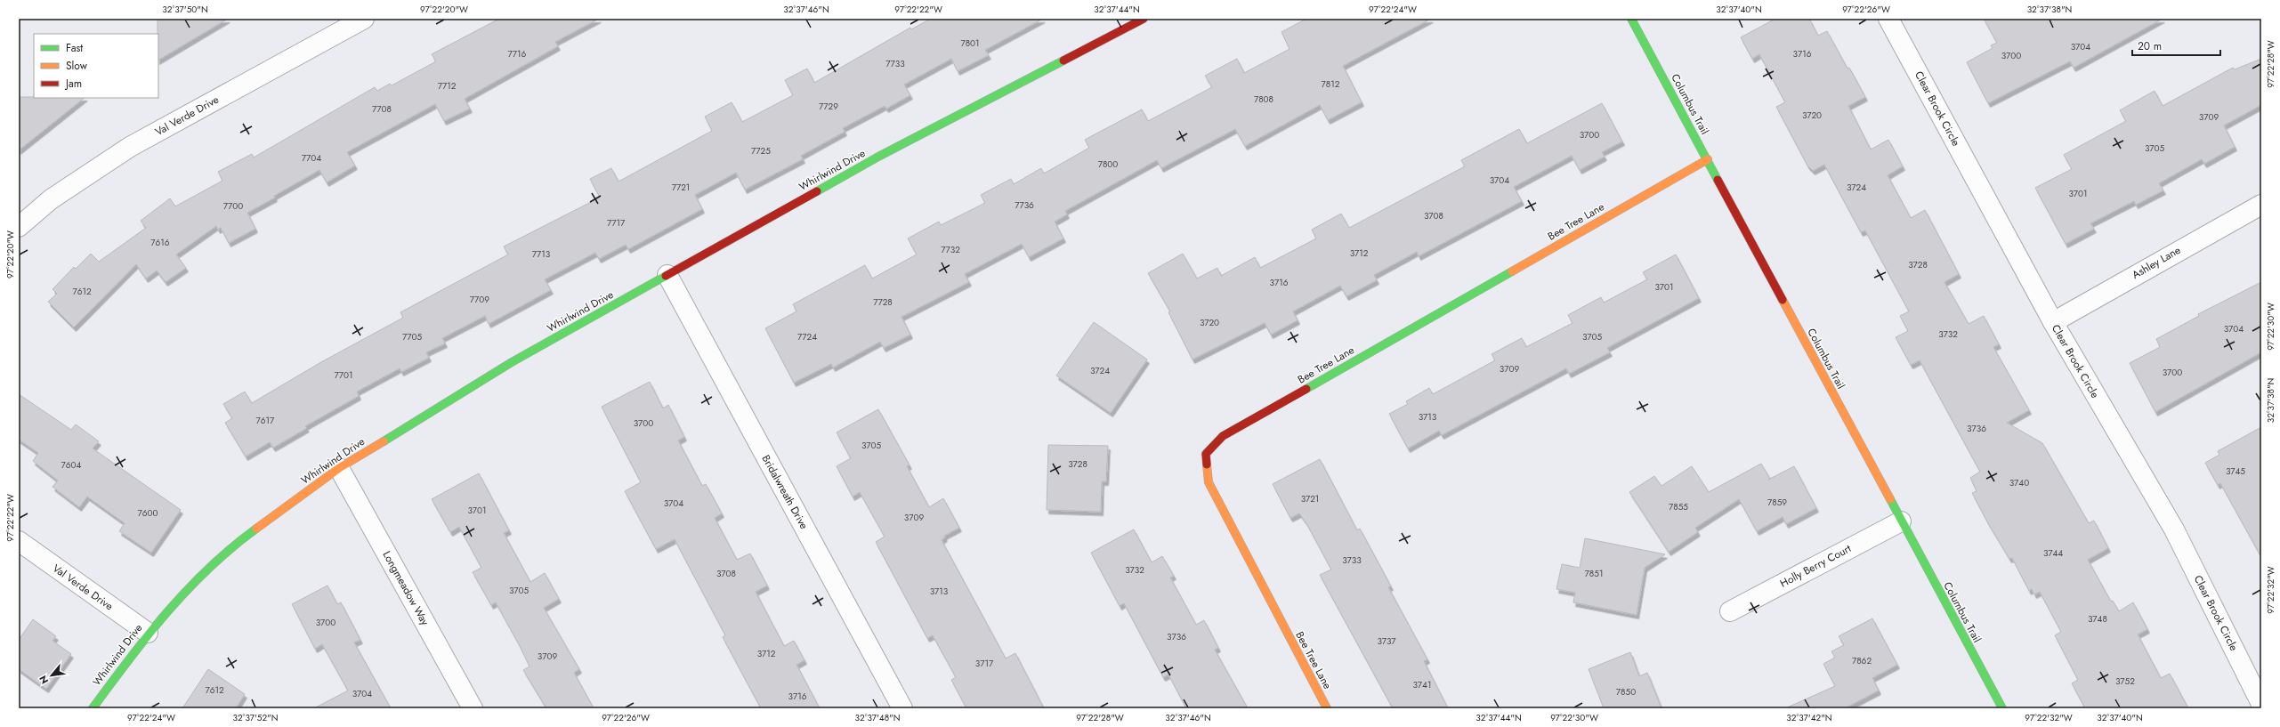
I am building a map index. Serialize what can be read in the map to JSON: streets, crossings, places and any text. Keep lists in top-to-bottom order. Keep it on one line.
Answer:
{"streets":{"street":["Columbus Trail","Clear Brook Circle","Val Verde Drive","Whirlwind Drive","Bee Tree Lane","Ashley Lane","Bridalwreath Drive","Holly Berry Court","Longmeadow Way"]},"crossings":[["Columbus Trail","Bee Tree Lane"],["Columbus Trail","Holly Berry Court"],["Clear Brook Circle","Ashley Lane"],["Val Verde Drive","Whirlwind Drive"],["Whirlwind Drive","Bridalwreath Drive"],["Whirlwind Drive","Longmeadow Way"]],"house_numbers":["7801","3704","7716","3716","3700","7733","7812","7712","7808","7729","7708","3720","3709","3700","3705","7725","7704","7800","3704","7721","3724","3701","7736","7700","3708","7717","7616","7732","3712","7713","3728","3716","3701","7612","7709","7728","3720","3704","3732","7705","7724","3705","3709","3724","3700","7701","3713","7617","3700","3736","3705","3728","7604","3745","3740","3721","7859","3704","7855","3701","7600","3709","3744","3733","3732","3708","7851","3705","3713","3748","3700","3736","3737","3712","3709","7862","3717","3752","3741","7612","7850","3704","3716"],"legend":["Fast","Slow","Jam"],"scale_bar":"20 m","north":"bottom left","coordinates":["32°37'50\"N","97°22'20\"W","32°37'46\"N","97°22'22\"W","32°37'44\"N","97°22'24\"W","32°37'40\"N","97°22'26\"W","32°37'38\"N","97°22'28\"W","97°22'30\"W","97°22'32\"W","32°37'52\"N","32°37'48\"N","32°37'42\"N"]}
